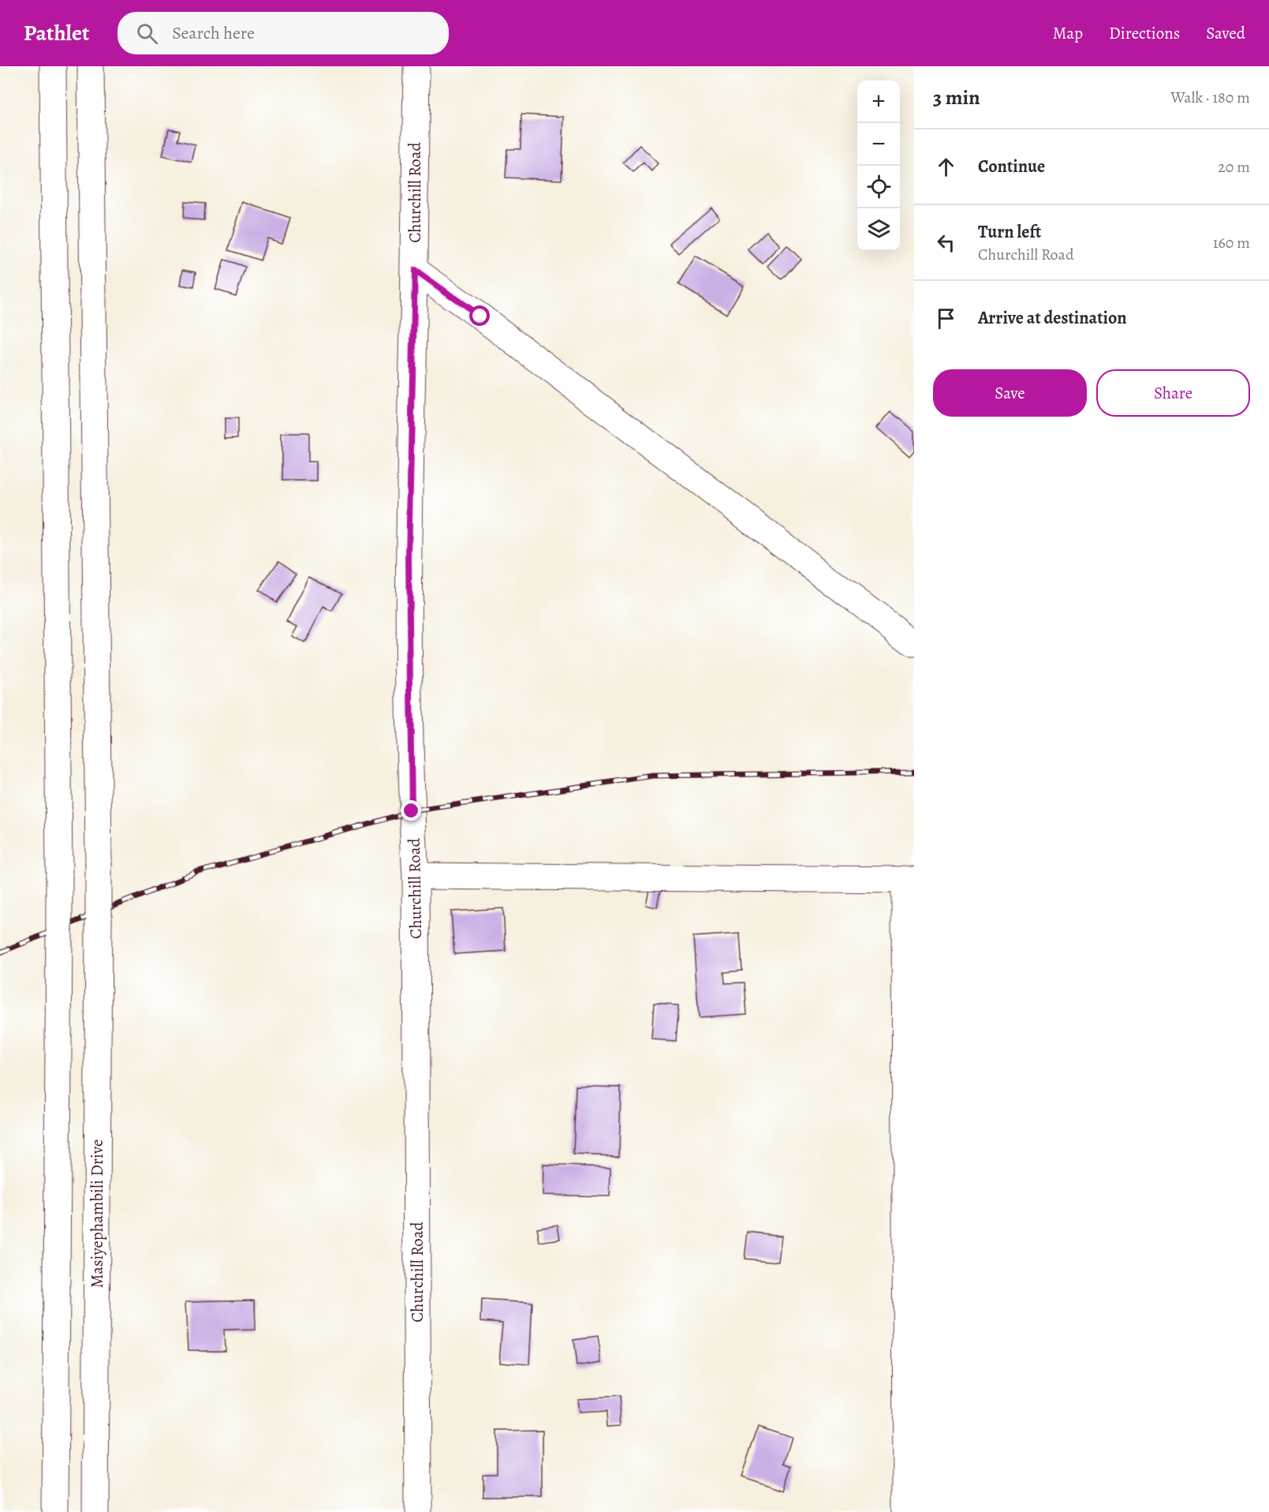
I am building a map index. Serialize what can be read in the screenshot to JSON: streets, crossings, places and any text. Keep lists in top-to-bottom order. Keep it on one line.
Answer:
{"streets":{"street":["Churchill Road","Masiyephambili Drive"]},"page":{"header":"Pathlet","search":"Search here","nav":["Map","Directions","Saved"],"heading":["3 min","Walk · 180 m"],"map_buttons":["+","−"],"list":[["Continue","20 m"],["Turn left","Churchill Road","160 m"],"Arrive at destination"],"buttons":["Save","Share"]}}
